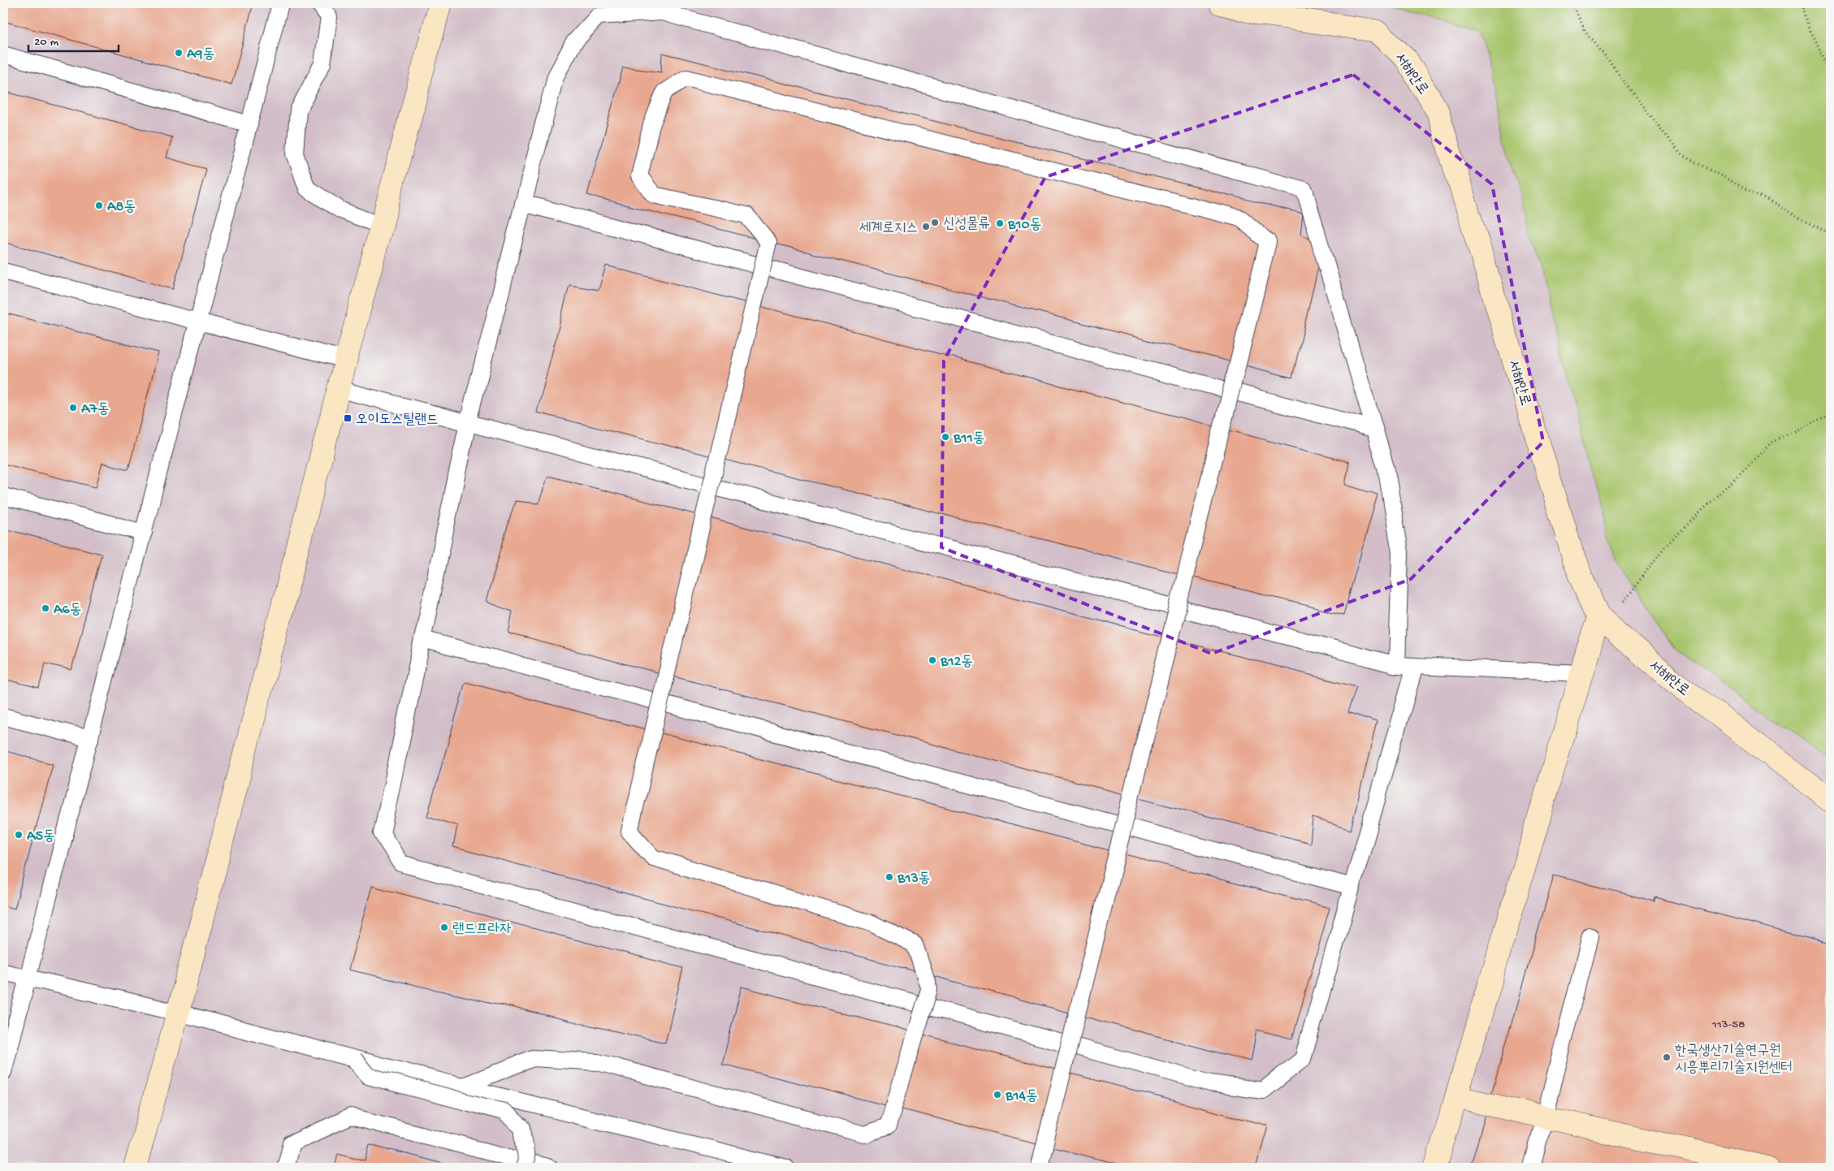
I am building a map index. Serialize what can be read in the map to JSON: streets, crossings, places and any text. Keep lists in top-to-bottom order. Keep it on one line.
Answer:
{"streets":{"street":["서해안로"]},"places":{"other":["A9동","A8동","신성물류","B10동","세계로지스","A7동","B11동","A6동","B12동","A5동","B13동","랜드프라자","한국생산기술연구원 시흥뿌리기술지원센터","B14동"],"transit":["오이도스틸랜드"]},"house_numbers":["113-58"],"scale_bar":"20 m"}
